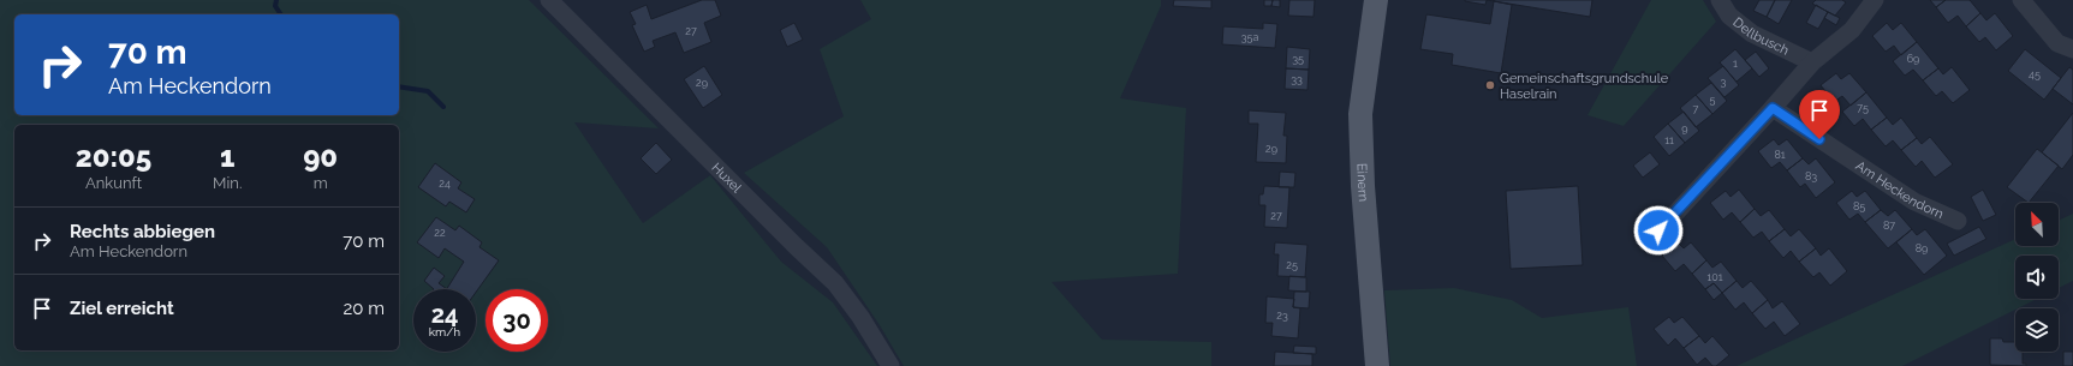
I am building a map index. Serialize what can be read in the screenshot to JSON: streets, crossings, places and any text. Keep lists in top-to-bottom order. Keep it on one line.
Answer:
{"streets":{"main road":["Einern"],"street":["Dellbusch","Huxel","Am Heckendorn"]},"places":["Gemeinschaftsgrundschule Haselrain"],"house_numbers":["27","35a","35","69","1","45","33","3","29","5","75","7","9","11","29","81","83","24","85","27","87","22","89","25","101","23"],"north":"top left","page":{"turn":["70 m","Am Heckendorn"],"eta":["20:05","Ankunft","1","Min.","90","m"],"list":[{"name":"Rechts abbiegen","note":"Am Heckendorn","value":"70 m"},{"name":"Ziel erreicht","value":"20 m"}],"speed":"24 km/h","limit":"30"}}
